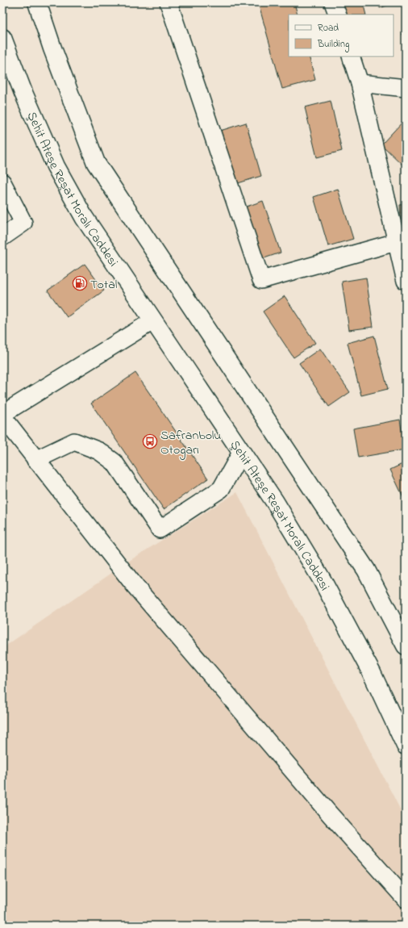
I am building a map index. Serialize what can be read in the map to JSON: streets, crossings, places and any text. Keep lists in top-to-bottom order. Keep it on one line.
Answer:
{"streets":{"main road":["Şehit Ateşe Reşat Moralı Caddesi"]},"places":{"fuel station":["Total"],"bus stop":["Safranbolu Otogarı"]},"legend":["Road","Building"]}
